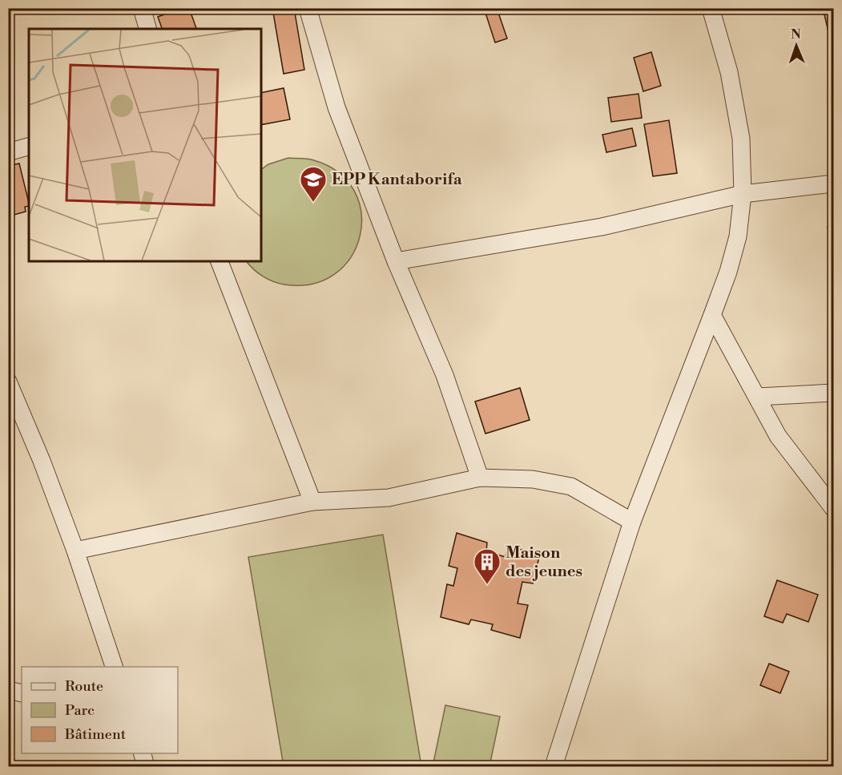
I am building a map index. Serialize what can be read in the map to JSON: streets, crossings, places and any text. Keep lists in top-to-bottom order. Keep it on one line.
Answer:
{"places":{"school or university":["EPP Kantaborifa"],"building":["Maison des jeunes"]},"legend":["Route","Parc","Bâtiment"],"north":"top"}
